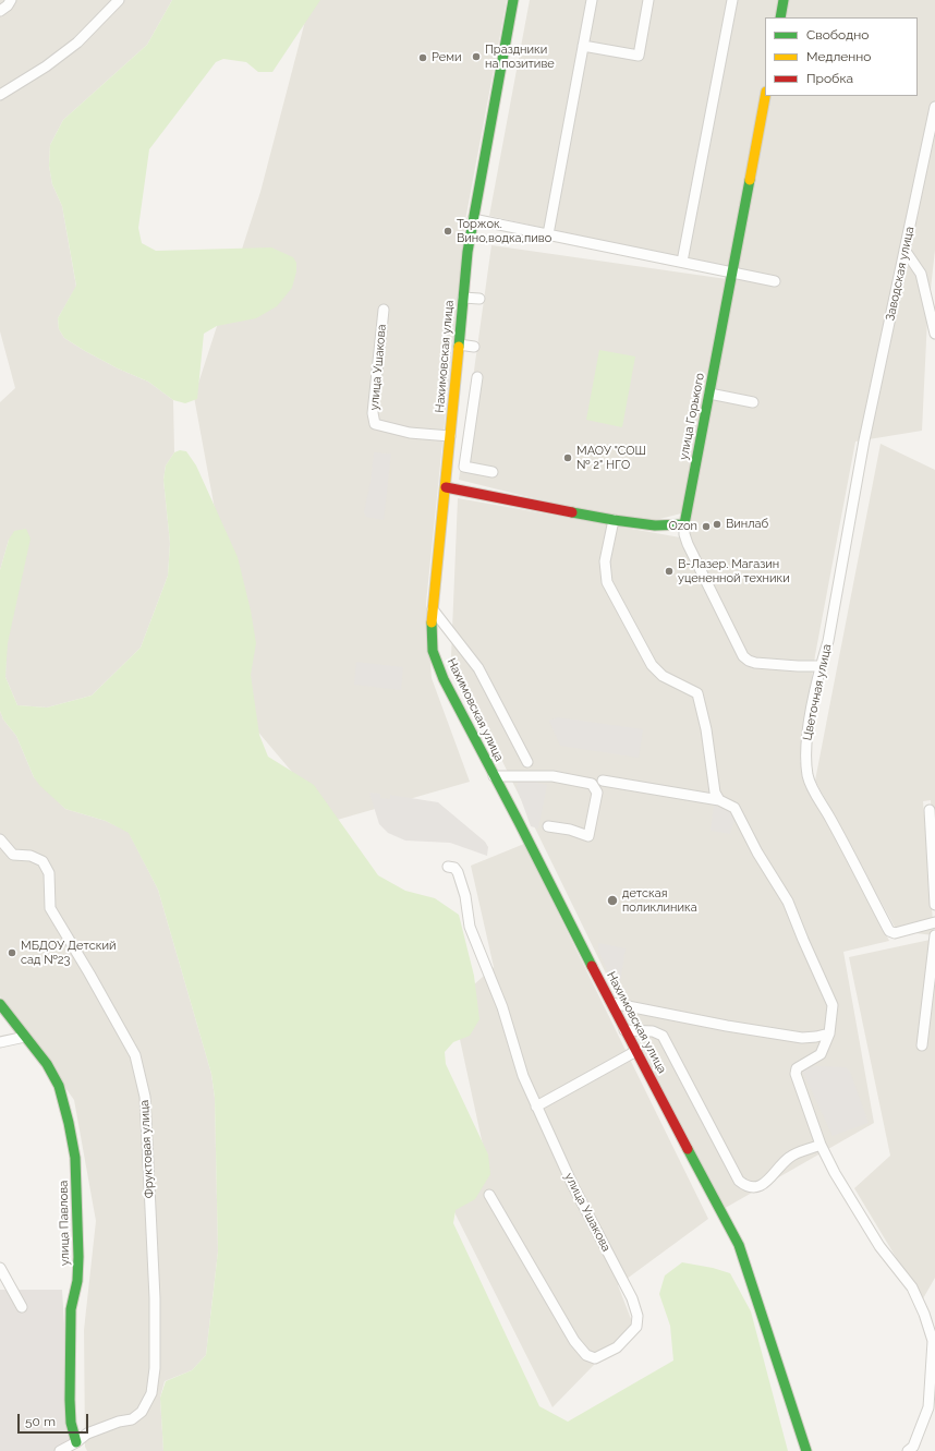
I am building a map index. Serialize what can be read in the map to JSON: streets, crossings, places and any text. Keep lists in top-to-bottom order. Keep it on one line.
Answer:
{"streets":{"main road":["Нахимовская улица","улица Горького","улица Павлова"],"street":["Заводская улица","улица Ушакова","Цветочная улица","Фруктовая улица"]},"crossings":[["Заводская улица","Цветочная улица"],["Нахимовская улица","улица Ушакова"],["улица Горького","Цветочная улица"],["Фруктовая улица","улица Павлова"]],"places":["Праздники на позитиве","Реми","Торжок. Вино,водка,пиво","МАОУ \"СОШ № 2\" НГО","Винлаб","Ozon","В-Лазер. Магазин уцененной техники","детская поликлиника","МБДОУ Детский сад №23"],"legend":["Свободно","Медленно","Пробка"],"scale_bar":"50 m"}
